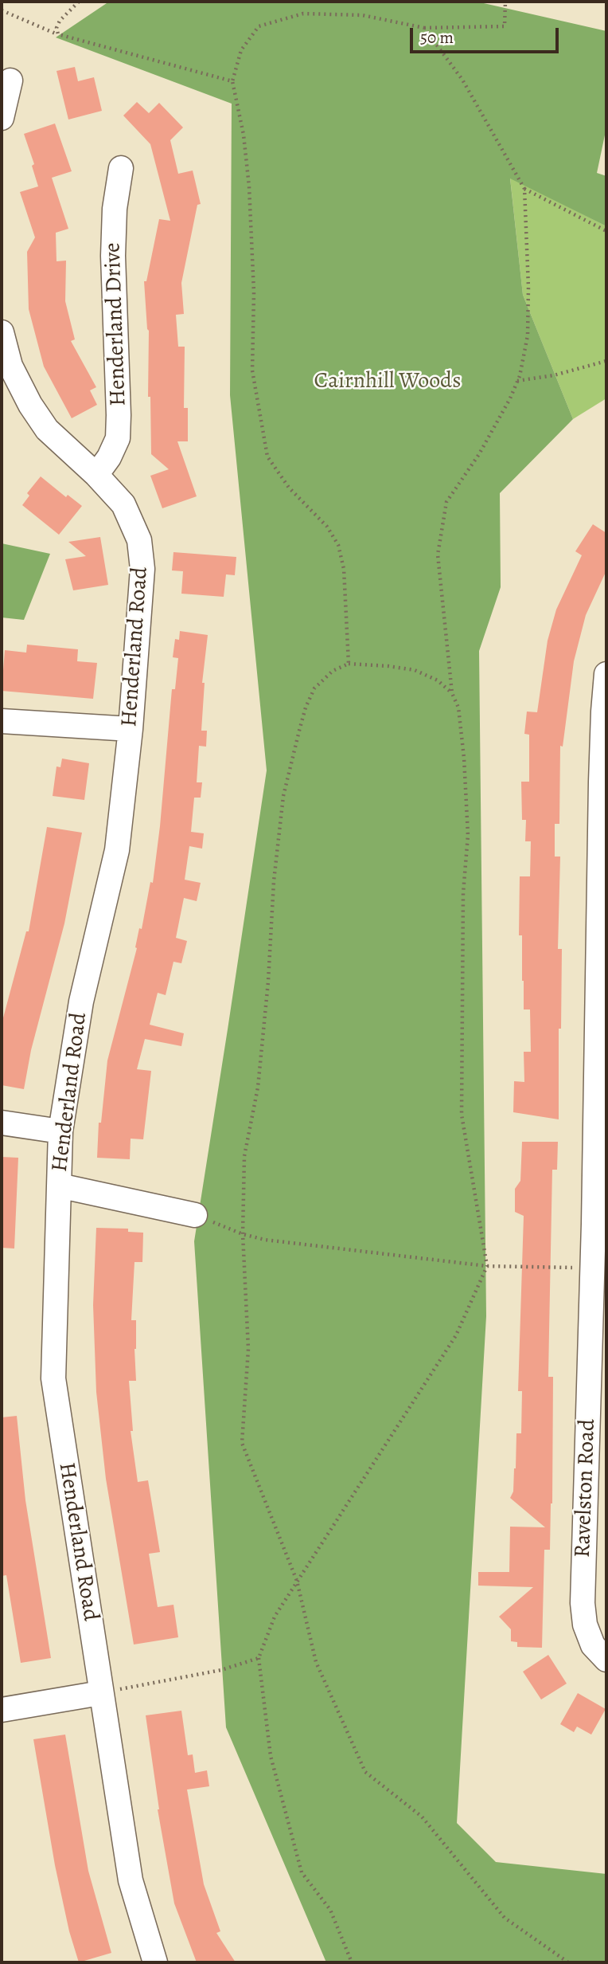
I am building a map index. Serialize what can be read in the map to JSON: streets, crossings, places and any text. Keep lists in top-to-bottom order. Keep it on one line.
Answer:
{"streets":{"street":["Henderland Drive","Henderland Road","Ravelston Road"]},"crossings":[["Henderland Drive","Henderland Road"]],"parks":["Cairnhill Woods"],"scale_bar":"50 m"}
